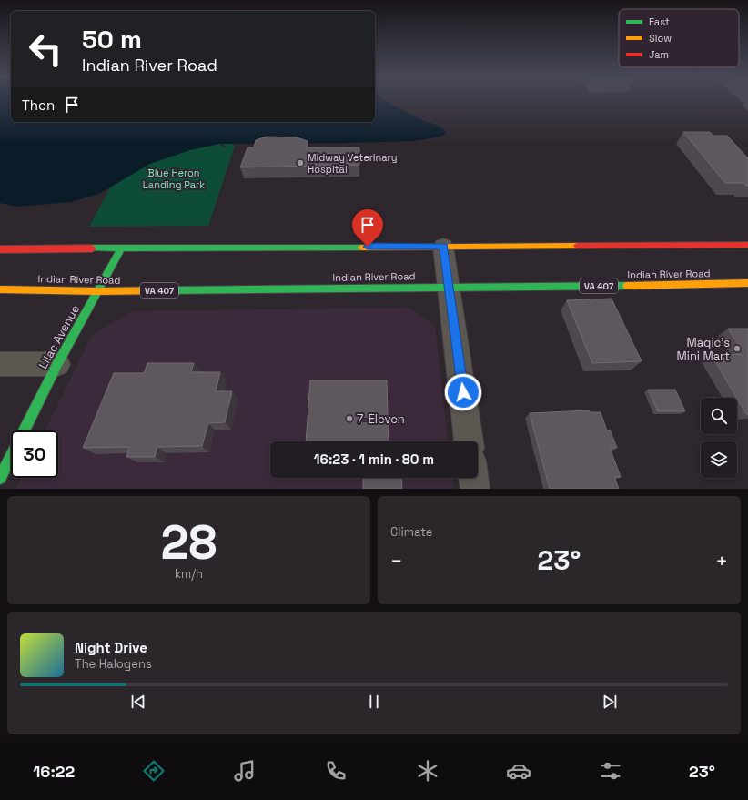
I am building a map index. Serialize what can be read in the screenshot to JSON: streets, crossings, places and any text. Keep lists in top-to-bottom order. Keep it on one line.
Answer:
{"streets":{"main road":["Indian River Road","VA 407","Lilac Avenue"]},"crossings":[["Indian River Road","Lilac Avenue"]],"parks":["Blue Heron Landing Park"],"places":["Midway Veterinary Hospital","Magic's Mini Mart","7-Eleven"],"legend":["Fast","Slow","Jam"],"page":{"turn":["50 m","Indian River Road"],"then":"Then","limit":"30","trip":"16:23 · 1 min · 80 m","tile":[["28","km/h"],"Climate"],"heat":["−","23°","+"],"song":["Night Drive","The Halogens"],"tabs":["16:22","23°"]}}
